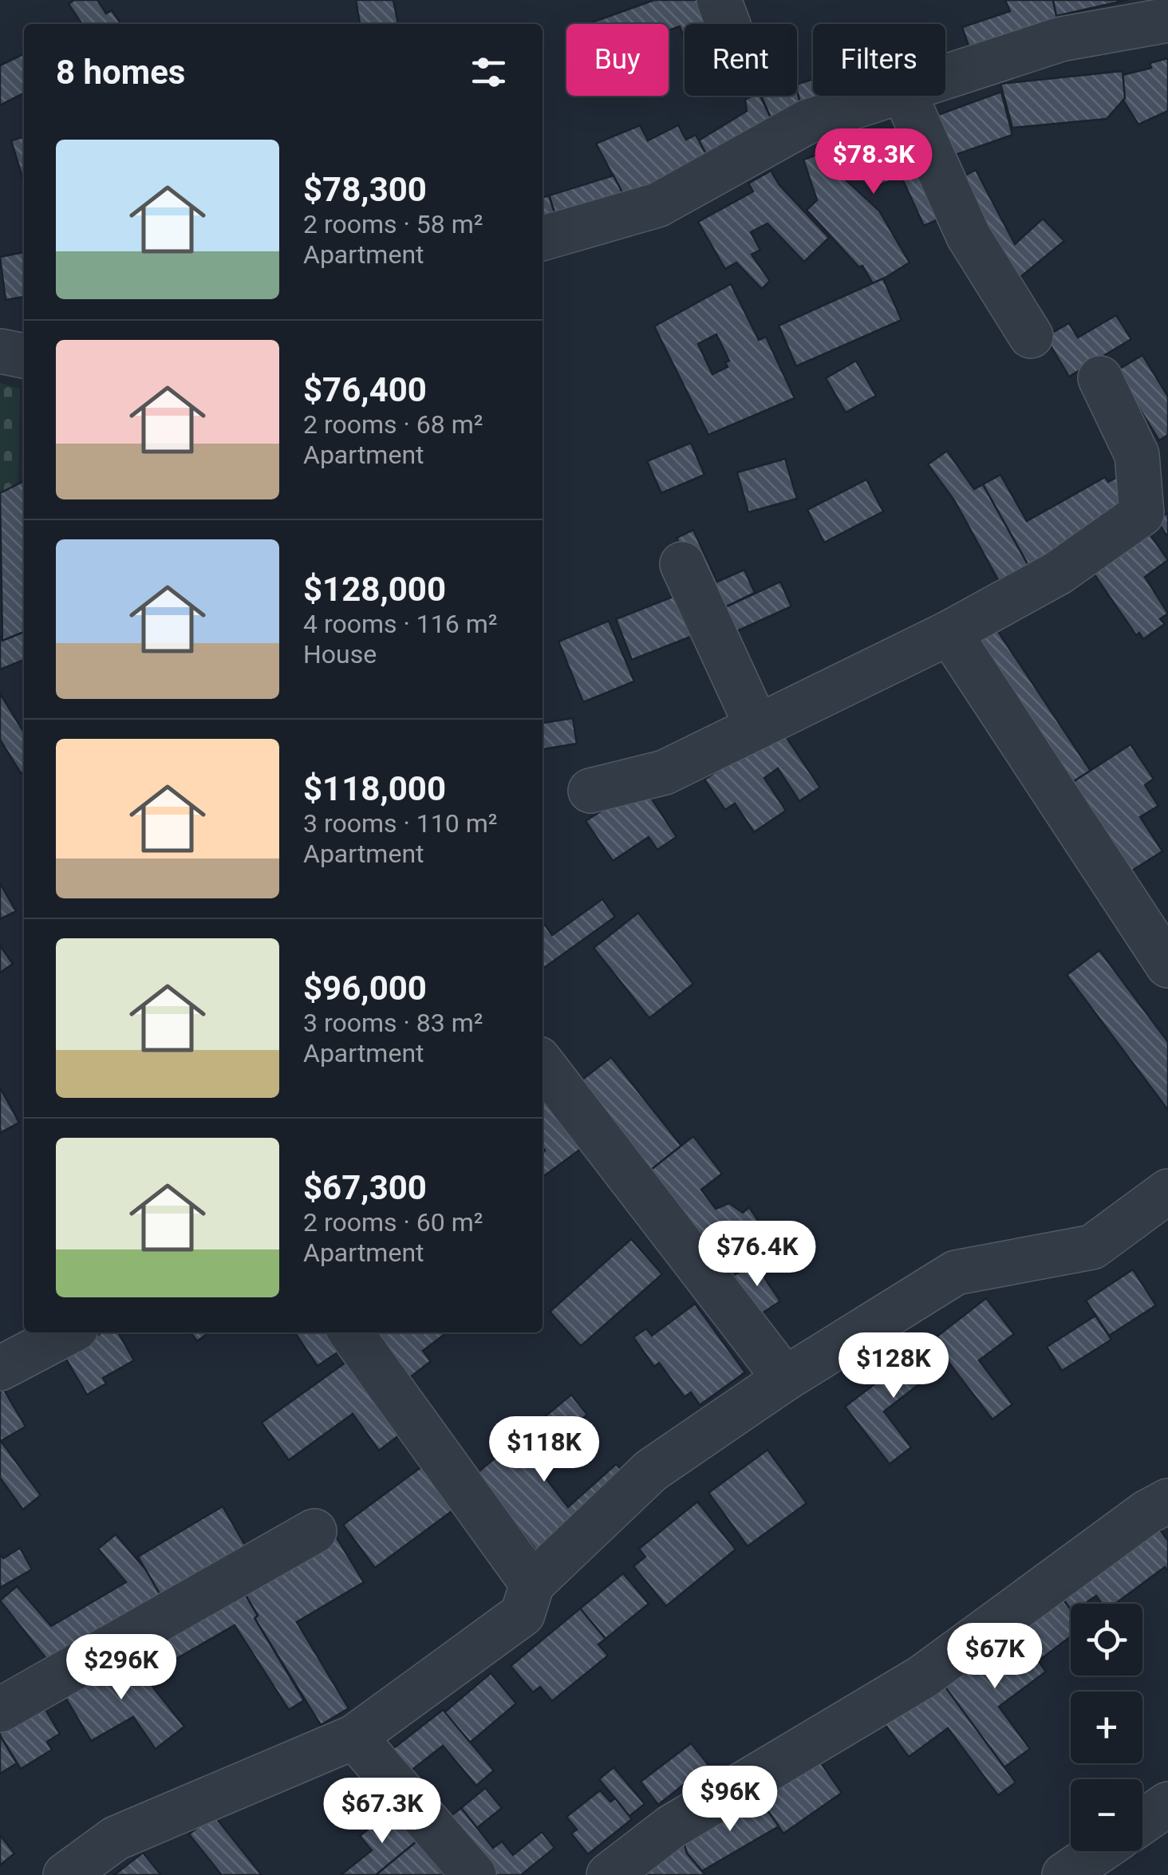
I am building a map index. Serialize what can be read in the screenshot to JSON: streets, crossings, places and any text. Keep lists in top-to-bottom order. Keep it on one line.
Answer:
{"page":{"chip":["Buy","Rent","Filters"],"heading":"8 homes","list":[{"name":"$78,300","note":"2 rooms · 58 m² · Apartment"},{"name":"$76,400","note":"2 rooms · 68 m² · Apartment"},{"name":"$128,000","note":"4 rooms · 116 m² · House"},{"name":"$118,000","note":"3 rooms · 110 m² · Apartment"},{"name":"$96,000","note":"3 rooms · 83 m² · Apartment"},{"name":"$67,300","note":"2 rooms · 60 m² · Apartment"}],"price":["$78.3K","$76.4K","$128K","$118K","$67K","$296K","$96K","$67.3K"],"map_buttons":["+","−"]}}
